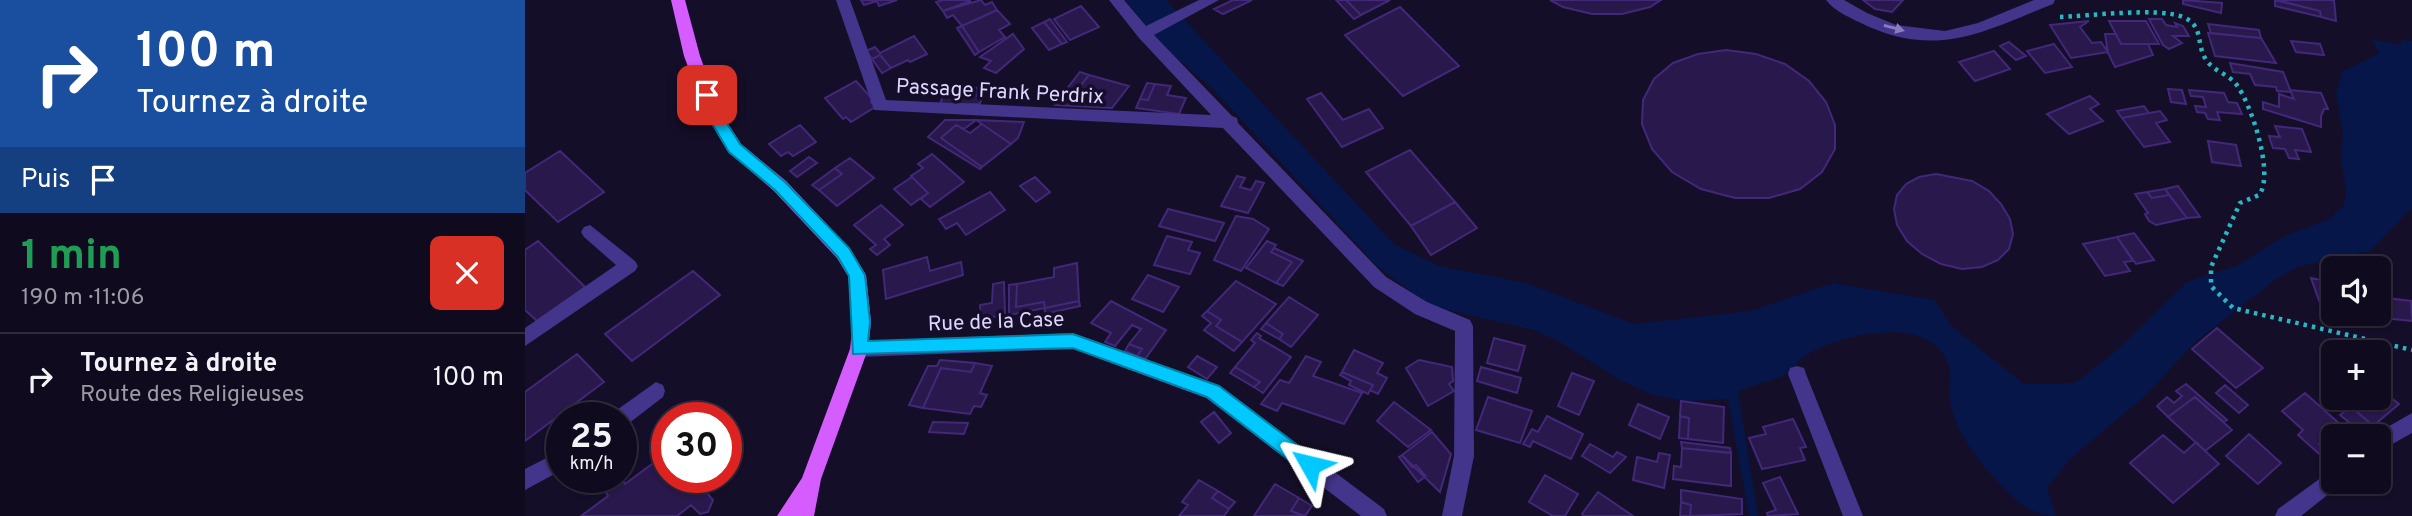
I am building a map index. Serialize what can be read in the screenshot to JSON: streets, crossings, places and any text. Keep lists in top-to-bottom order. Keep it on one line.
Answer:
{"streets":{"street":["Passage Frank Perdrix","Rue de la Case"]},"page":{"turn":["100 m","Tournez à droite"],"then":"Puis","heading":["1 min","190 m · 11:06"],"map_buttons":["+","−"],"list":[{"name":"Tournez à droite","note":"Route des Religieuses","value":"100 m"}],"speed":"25 km/h","limit":"30"}}
